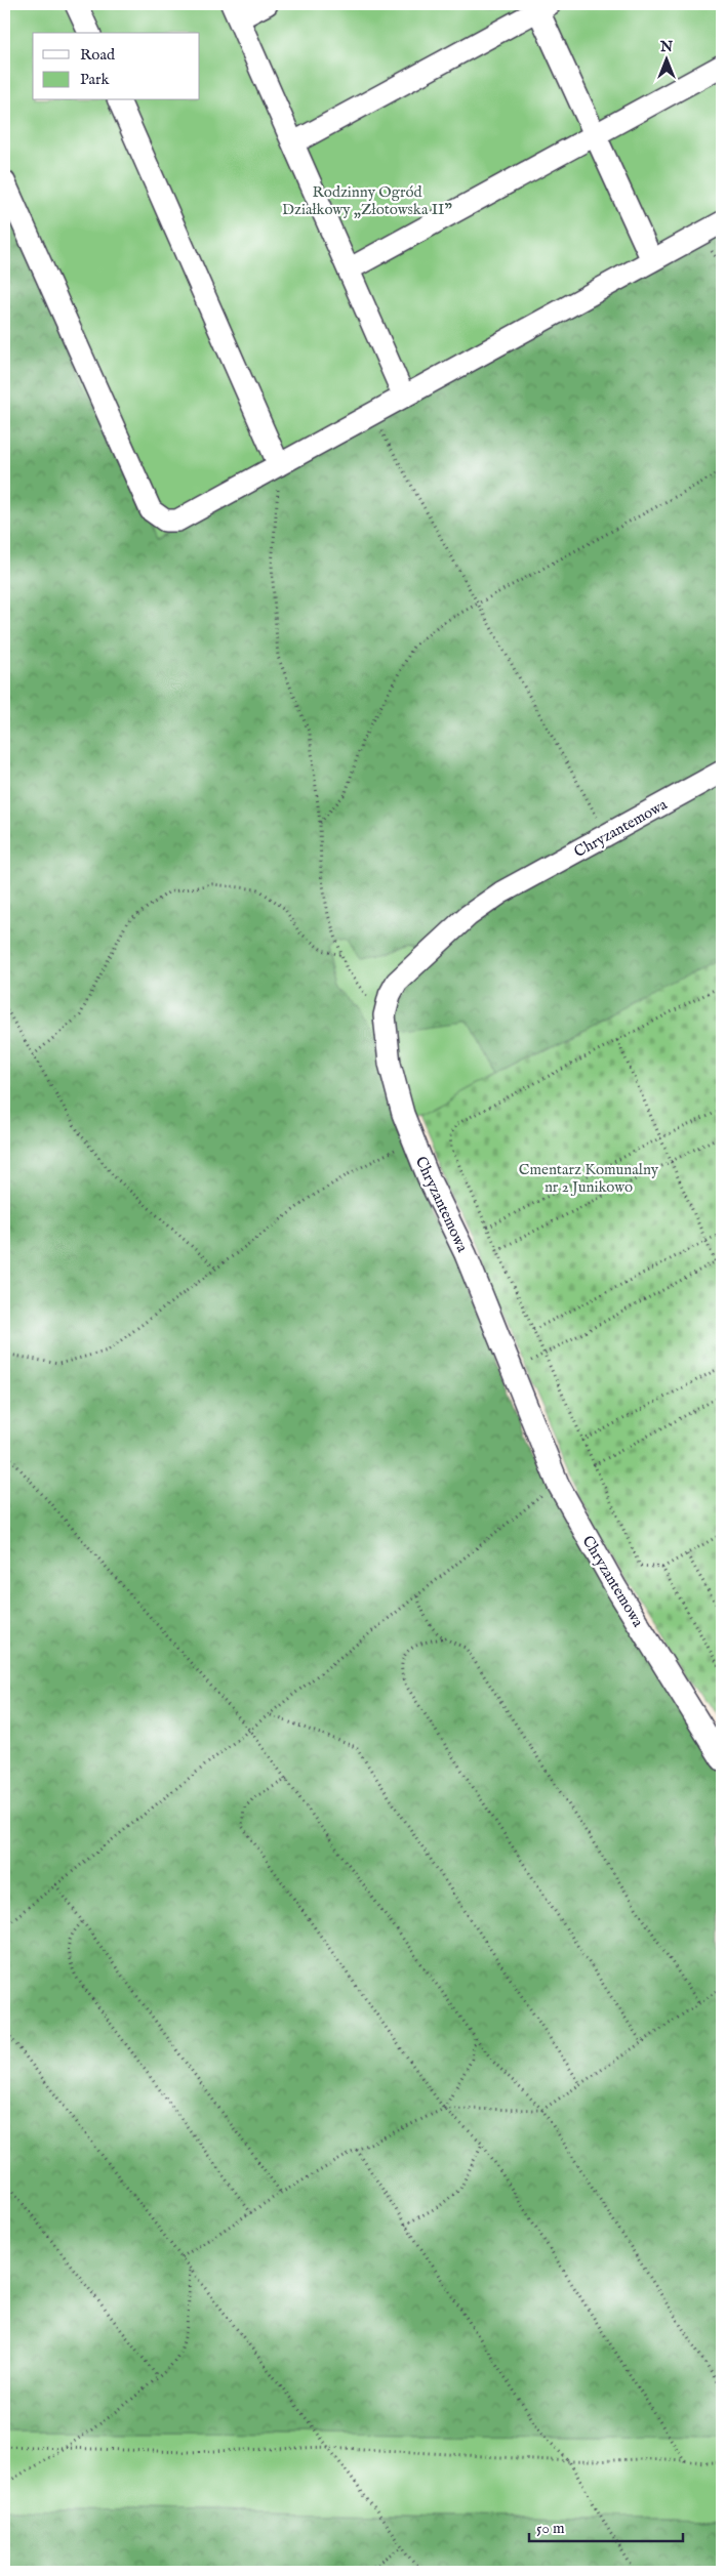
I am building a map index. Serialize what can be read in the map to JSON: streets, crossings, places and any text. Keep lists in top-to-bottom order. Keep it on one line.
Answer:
{"streets":{"street":["Chryzantemowa"]},"parks":["Rodzinny Ogród Działkowy „Złotowska II”","Cmentarz Komunalny nr 2 Junikowo"],"legend":["Road","Park"],"scale_bar":"50 m","north":"top"}
